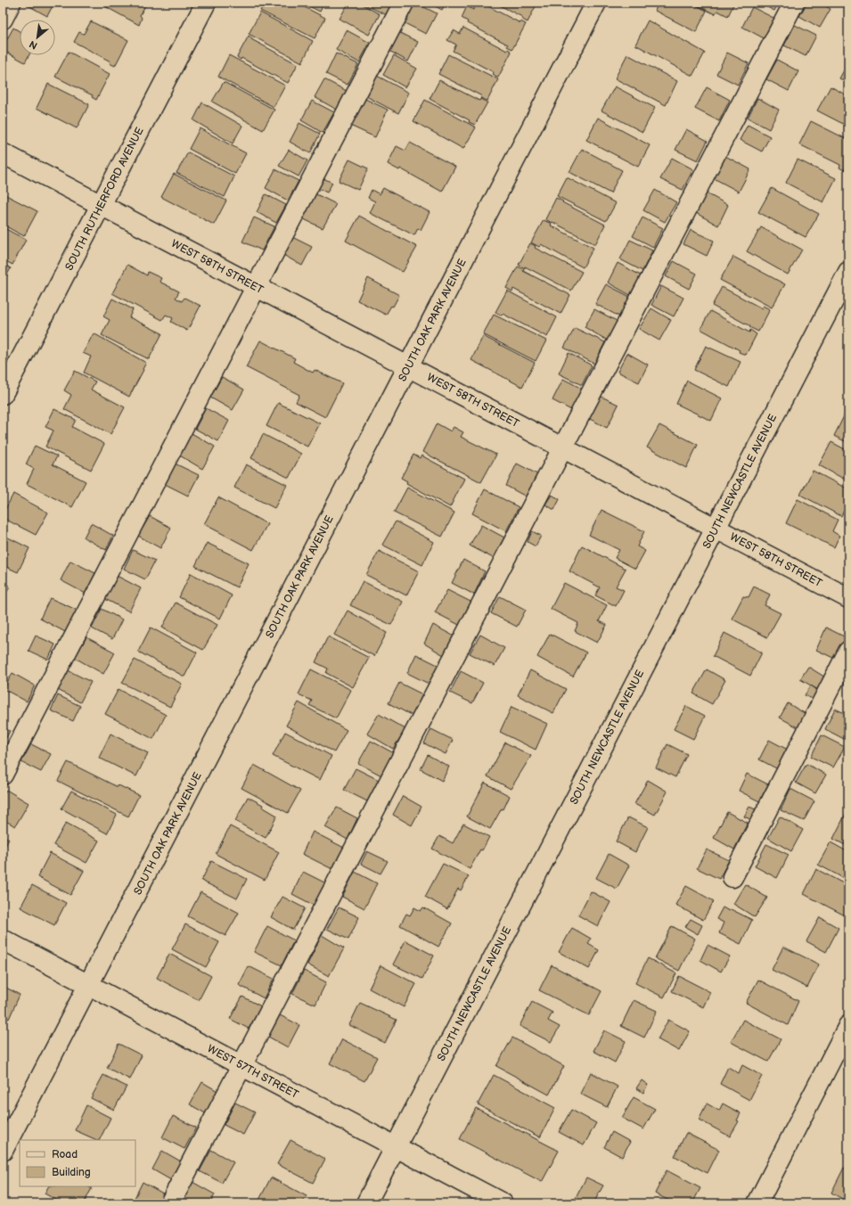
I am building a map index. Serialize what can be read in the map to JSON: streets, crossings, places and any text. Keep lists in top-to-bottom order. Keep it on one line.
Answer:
{"streets":{"street":["SOUTH RUTHERFORD AVENUE","WEST 58TH STREET","SOUTH OAK PARK AVENUE","SOUTH NEWCASTLE AVENUE","WEST 57TH STREET"]},"crossings":[["SOUTH RUTHERFORD AVENUE","WEST 58TH STREET"],["WEST 58TH STREET","SOUTH OAK PARK AVENUE"],["WEST 58TH STREET","SOUTH NEWCASTLE AVENUE"],["SOUTH OAK PARK AVENUE","WEST 57TH STREET"],["SOUTH NEWCASTLE AVENUE","WEST 57TH STREET"]],"legend":["Road","Building"],"north":"bottom left"}
